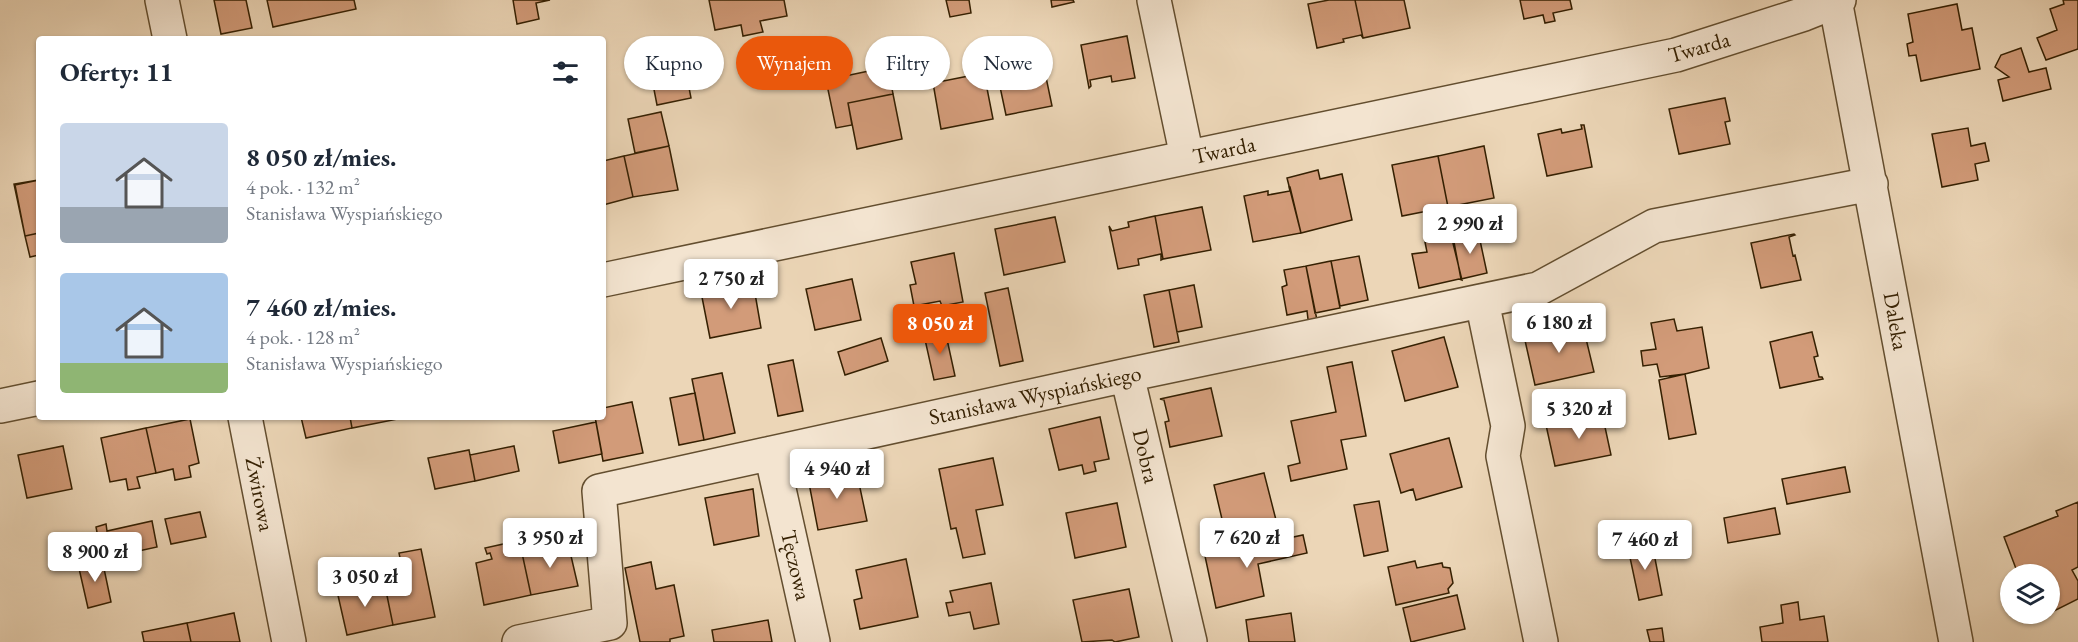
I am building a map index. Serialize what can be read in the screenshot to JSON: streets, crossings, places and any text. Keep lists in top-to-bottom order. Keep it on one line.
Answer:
{"streets":{"street":["Twarda","Daleka","Stanisława Wyspiańskiego","Dobra","Żwirowa","Tęczowa"]},"crossings":[["Twarda","Daleka"],["Daleka","Stanisława Wyspiańskiego"],["Stanisława Wyspiańskiego","Dobra"],["Stanisława Wyspiańskiego","Tęczowa"]],"page":{"chip":["Kupno","Wynajem","Filtry","Nowe"],"heading":"Oferty: 11","list":[{"name":"8 050 zł/mies.","note":"4 pok. · 132 m² · Stanisława Wyspiańskiego"},{"name":"7 460 zł/mies.","note":"4 pok. · 128 m² · Stanisława Wyspiańskiego"}],"price":["2 990 zł","2 750 zł","6 180 zł","8 050 zł","5 320 zł","4 940 zł","3 950 zł","7 620 zł","7 460 zł","8 900 zł","3 050 zł"]}}
